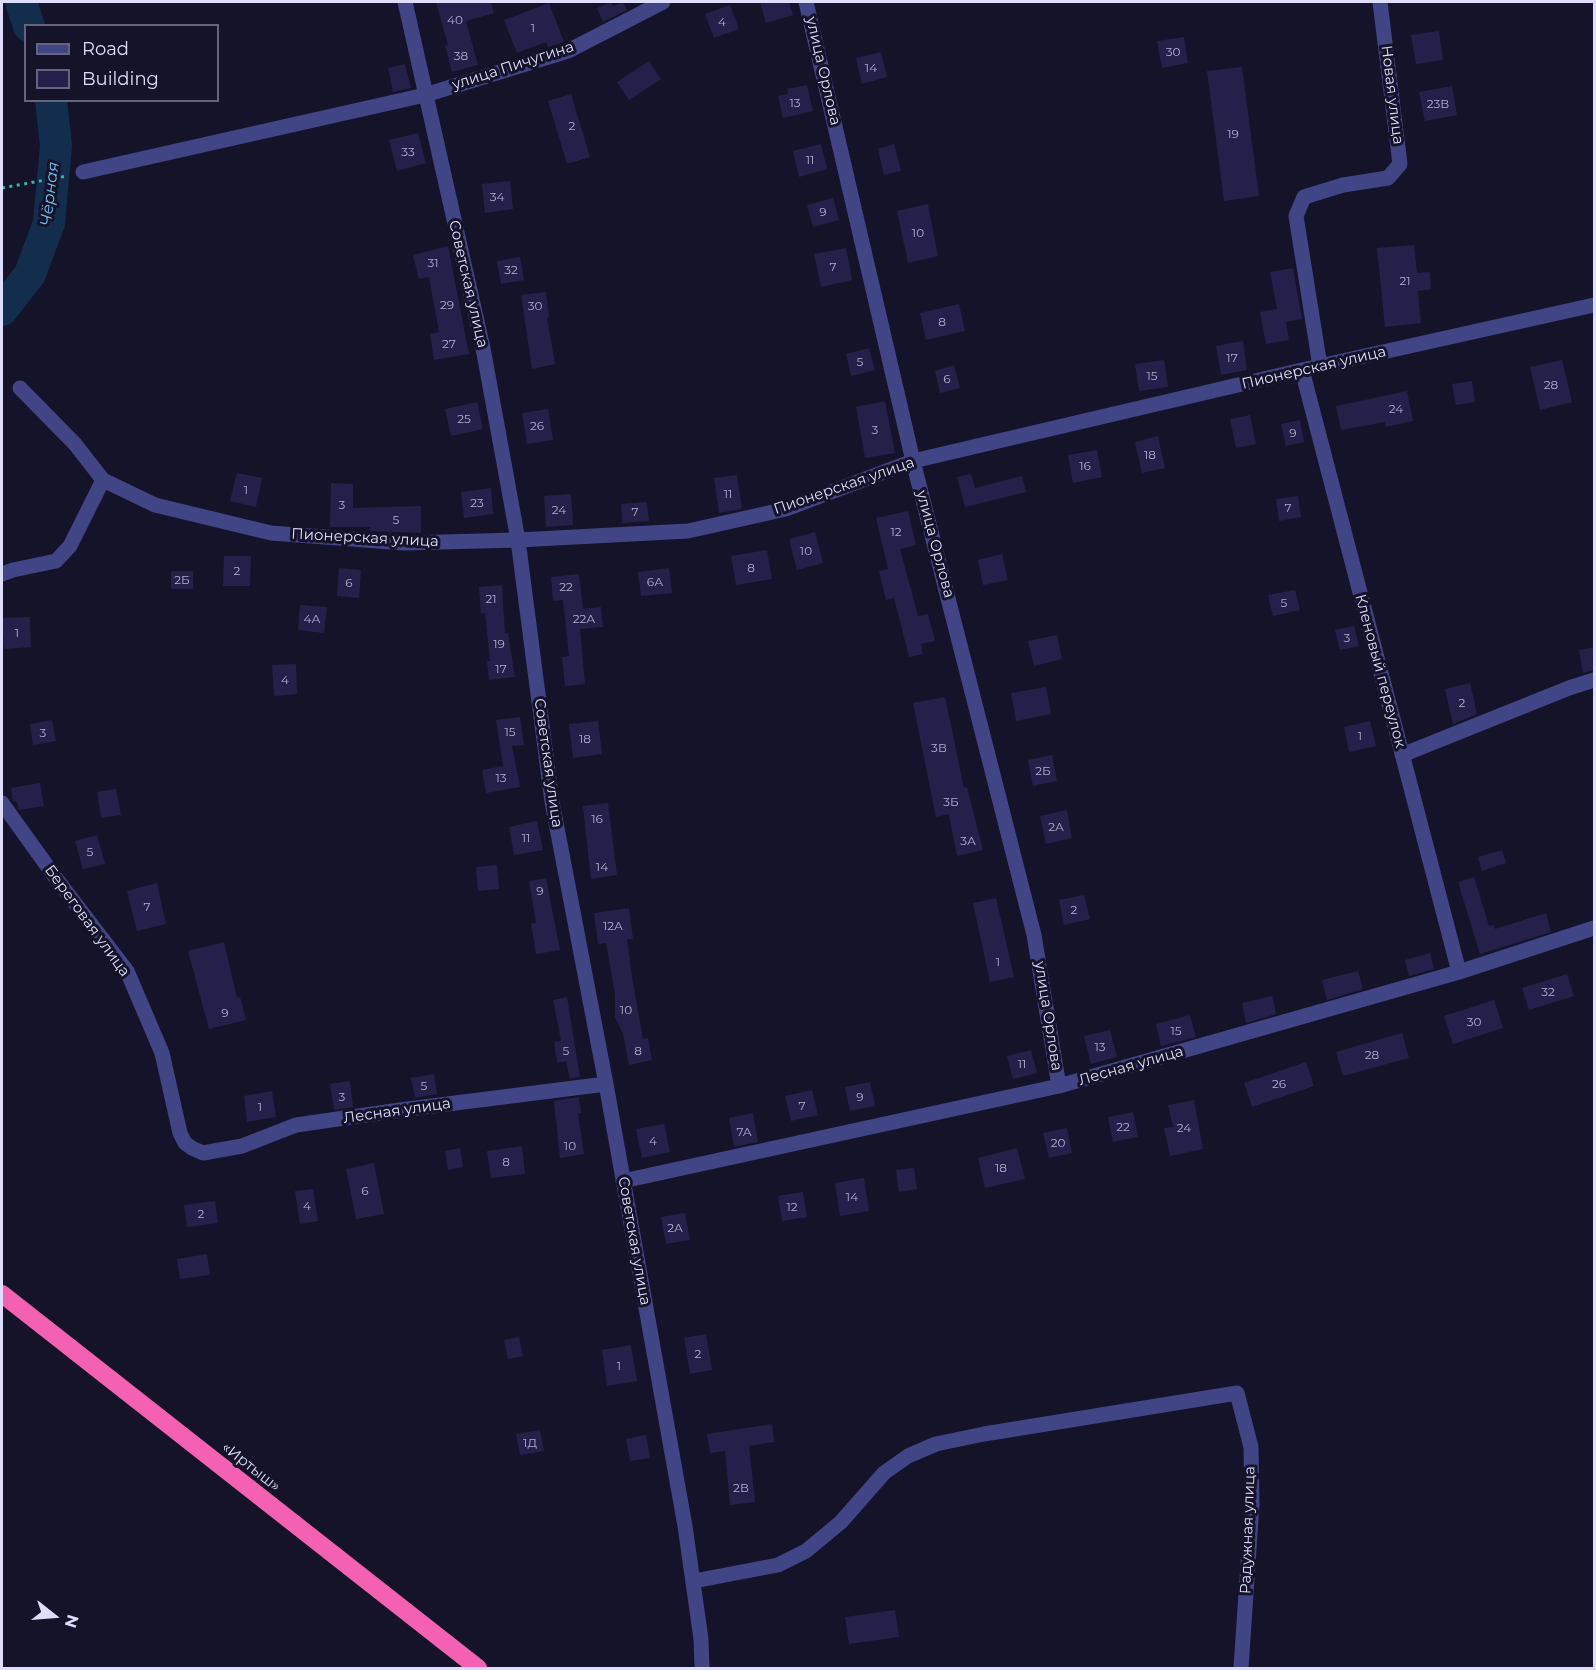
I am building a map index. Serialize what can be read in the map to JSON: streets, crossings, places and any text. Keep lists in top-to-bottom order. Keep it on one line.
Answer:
{"streets":{"highway":["«Иртыш»"],"street":["улица Пичугина","улица Орлова","Новая улица","Советская улица","Пионерская улица","Кленовый переулок","Береговая улица","Лесная улица","Радужная улица"]},"crossings":[["улица Пичугина","Советская улица"],["улица Орлова","Пионерская улица"],["улица Орлова","Лесная улица"],["Новая улица","Пионерская улица"],["Советская улица","Пионерская улица"],["Советская улица","Лесная улица"],["Советская улица","Радужная улица"],["Пионерская улица","Кленовый переулок"],["Кленовый переулок","Лесная улица"],["Береговая улица","Лесная улица"]],"water":["Чёрная"],"house_numbers":["40","4","1","30","38","14","13","23В","2","19","33","11","34","9","10","31","7","32","21","29","30","8","27","17","5","15","6","28","24","25","26","3","9","18","16","1","11","23","3","7","24","7","5","12","10","8","2","2Б","6А","6","22","21","5","4А","22А","1","3","19","17","4","2","15","3","1","18","3В","2Б","13","3Б","16","2А","11","3А","5","14","9","7","2","12А","1","32","10","9","30","15","13","5","8","28","11","26","5","3","9","7","1","22","24","7А","4","20","10","8","18","6","14","4","12","2","2А","2","1","1Д","2В"],"legend":["Road","Building"],"north":"right"}
